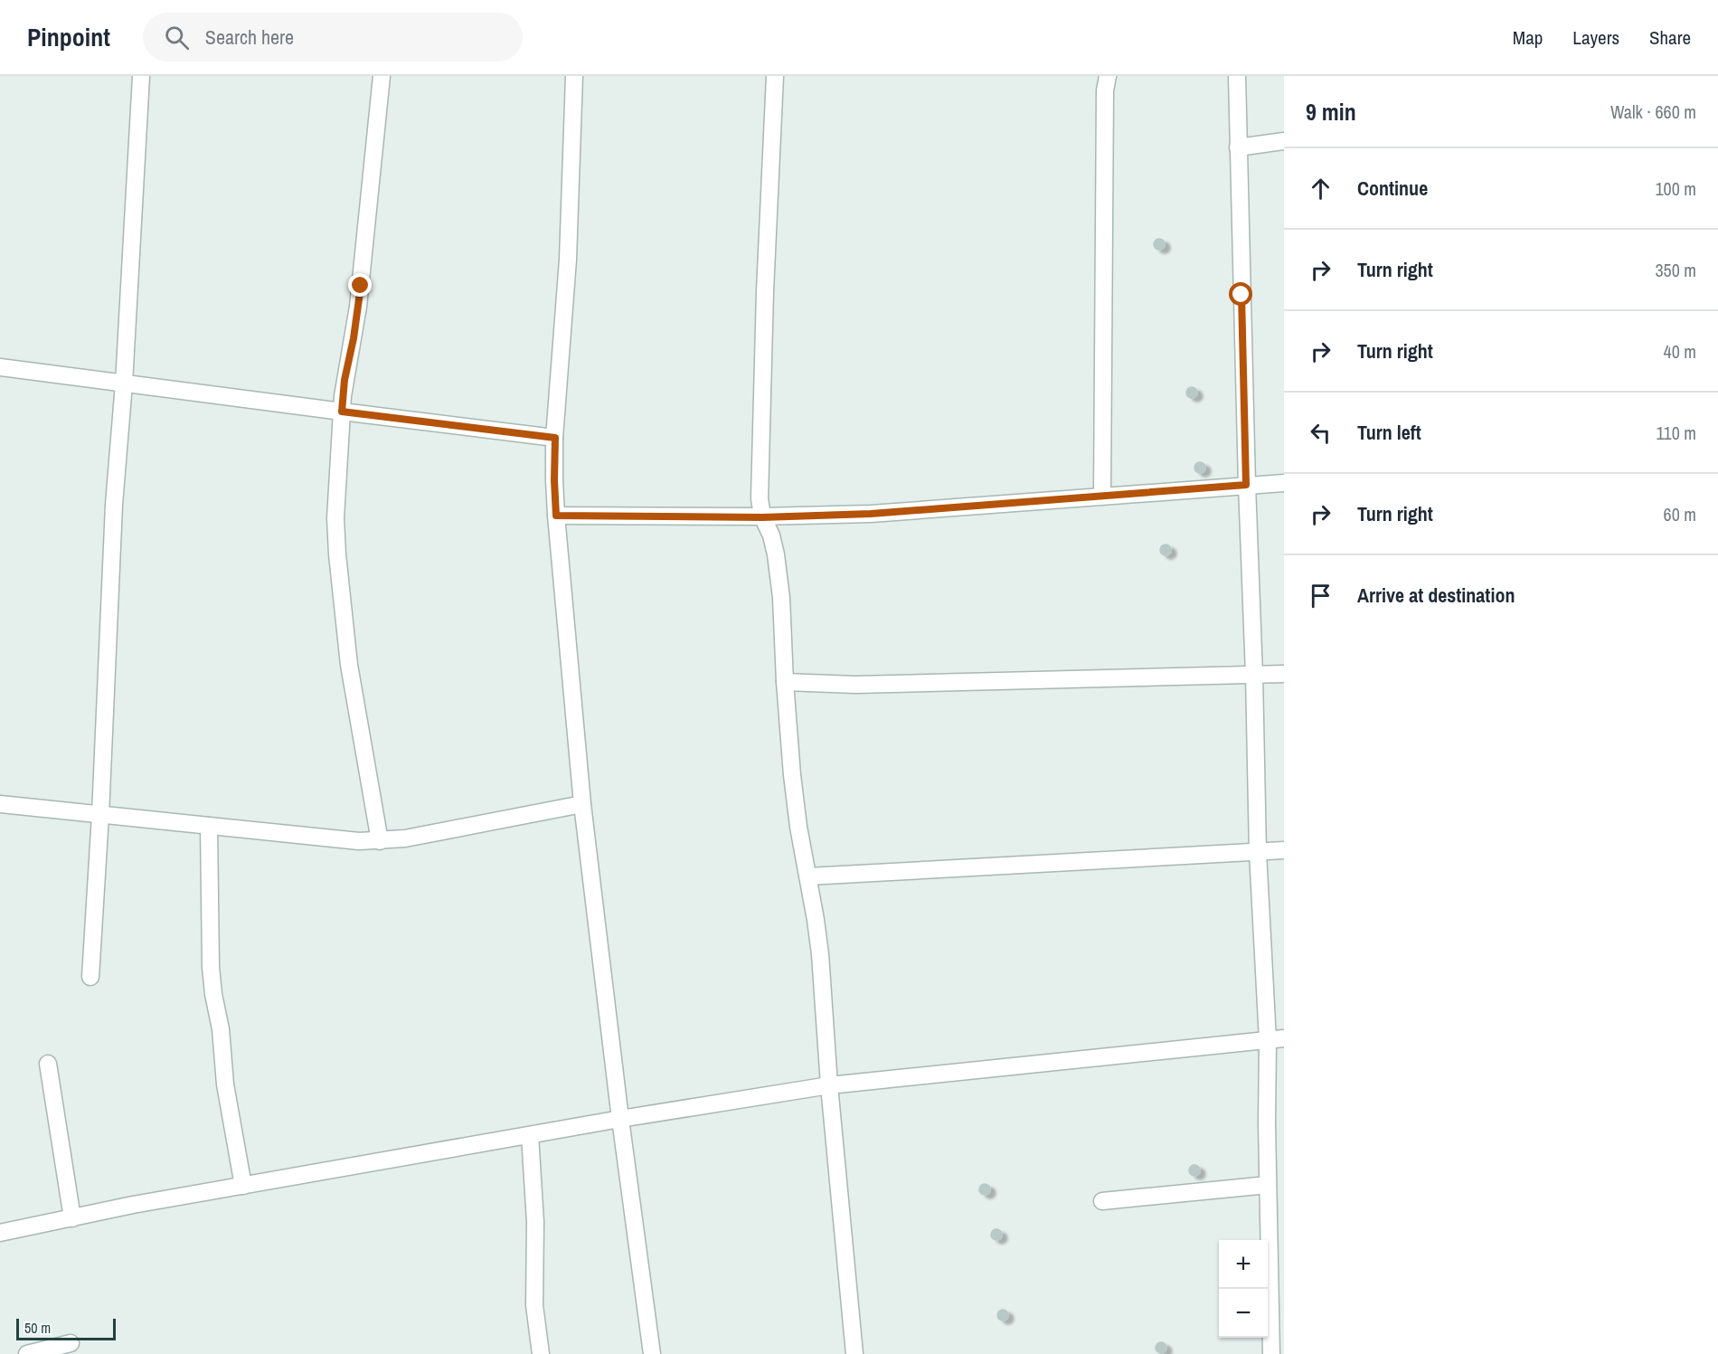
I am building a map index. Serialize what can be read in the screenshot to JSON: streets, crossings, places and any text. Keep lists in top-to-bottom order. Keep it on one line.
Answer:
{"scale_bar":"50 m","page":{"header":"Pinpoint","search":"Search here","nav":["Map","Layers","Share"],"heading":["9 min","Walk · 660 m"],"list":[["Continue","100 m"],["Turn right","350 m"],["Turn right","40 m"],["Turn left","110 m"],["Turn right","60 m"],"Arrive at destination"],"map_buttons":["+","−"],"scale":"50 m"}}
